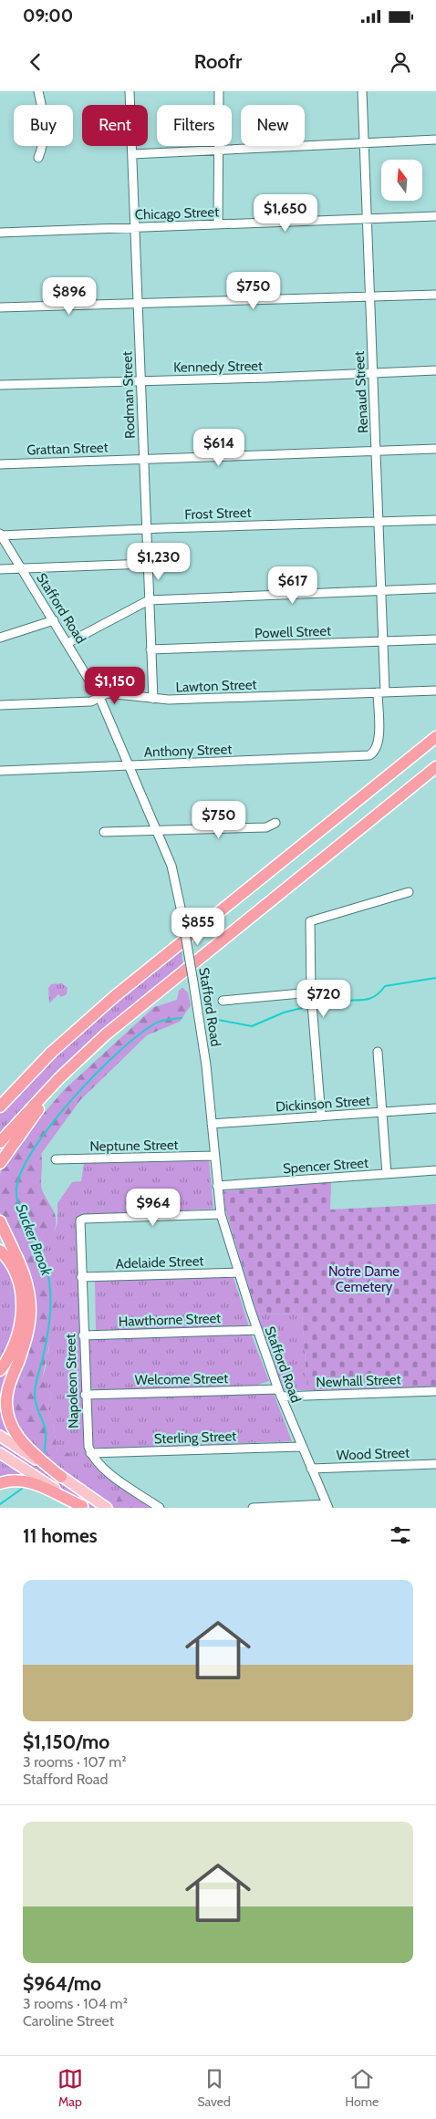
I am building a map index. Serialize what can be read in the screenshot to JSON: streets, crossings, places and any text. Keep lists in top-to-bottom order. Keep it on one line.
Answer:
{"streets":{"street":["Chicago Street","Kennedy Street","Renaud Street","Rodman Street","Grattan Street","Frost Street","Stafford Road","Powell Street","Lawton Street","Anthony Street","Dickinson Street","Neptune Street","Spencer Street","Adelaide Street","Hawthorne Street","Welcome Street","Napoleon Street","Newhall Street","Sterling Street","Wood Street"]},"crossings":[["Chicago Street","Renaud Street"],["Chicago Street","Rodman Street"],["Kennedy Street","Renaud Street"],["Kennedy Street","Rodman Street"],["Renaud Street","Grattan Street"],["Renaud Street","Frost Street"],["Renaud Street","Powell Street"],["Renaud Street","Lawton Street"],["Renaud Street","Anthony Street"],["Rodman Street","Grattan Street"],["Rodman Street","Frost Street"],["Rodman Street","Powell Street"],["Rodman Street","Lawton Street"],["Frost Street","Stafford Road"],["Stafford Road","Lawton Street"],["Stafford Road","Anthony Street"],["Stafford Road","Dickinson Street"],["Stafford Road","Neptune Street"],["Stafford Road","Spencer Street"],["Stafford Road","Adelaide Street"],["Stafford Road","Hawthorne Street"],["Stafford Road","Welcome Street"],["Stafford Road","Napoleon Street"],["Stafford Road","Newhall Street"],["Stafford Road","Sterling Street"],["Stafford Road","Wood Street"],["Adelaide Street","Napoleon Street"],["Hawthorne Street","Napoleon Street"],["Welcome Street","Napoleon Street"],["Welcome Street","Newhall Street"],["Napoleon Street","Sterling Street"]],"water":["Sucker Brook"],"parks":["Notre Dame Cemetery"],"north":"top","page":{"status":"09:00","header":"Roofr","chip":["Buy","Rent","Filters","New"],"price":["$1,650","$750","$896","$614","$1,230","$617","$1,150","$750","$855","$720","$964"],"heading":"11 homes","list":[{"name":"$1,150/mo","note":"3 rooms · 107 m² · Stafford Road"},{"name":"$964/mo","note":"3 rooms · 104 m² · Caroline Street"}],"tabs":["Map","Saved","Home"]}}
